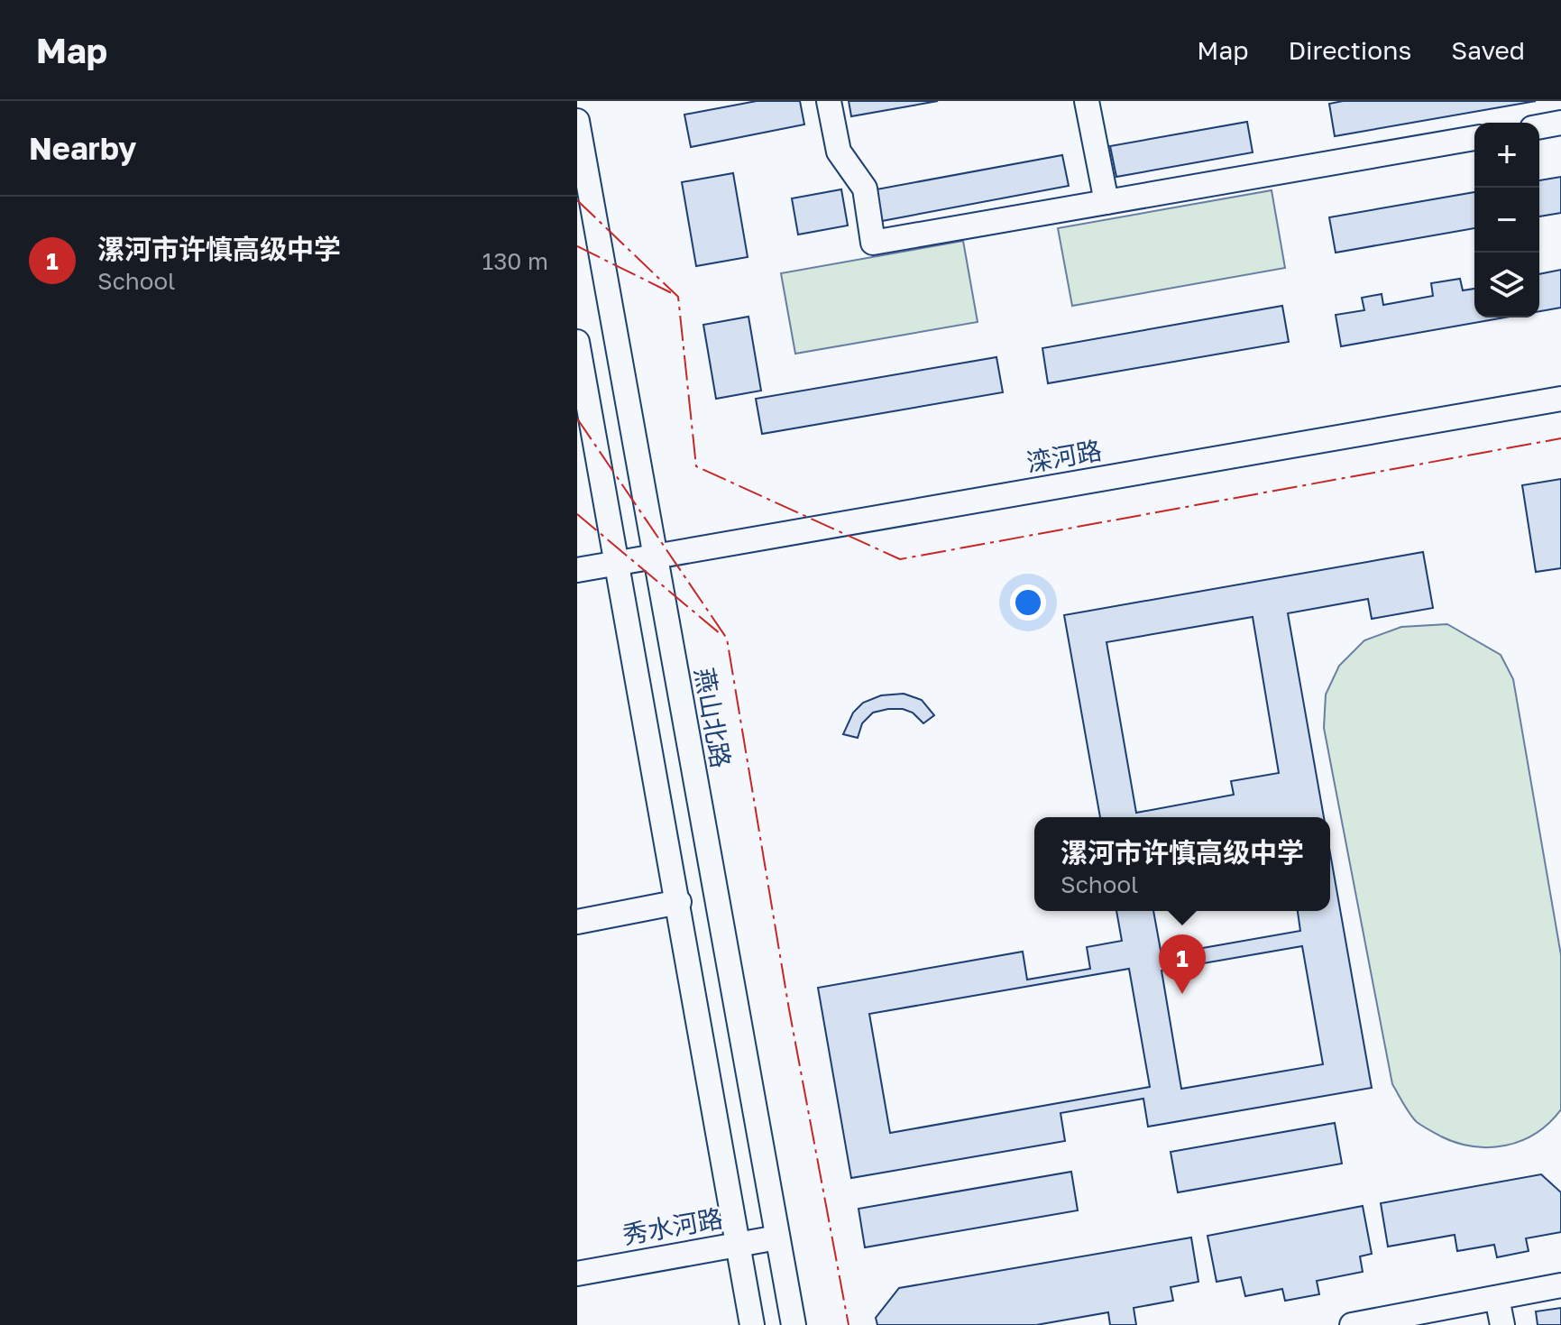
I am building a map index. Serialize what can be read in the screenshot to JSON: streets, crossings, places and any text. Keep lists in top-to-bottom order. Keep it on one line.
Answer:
{"streets":{"street":["滦河路","燕山北路","秀水河路"]},"crossings":[["滦河路","燕山北路"],["燕山北路","秀水河路"]],"page":{"header":"Map","nav":["Map","Directions","Saved"],"heading":"Nearby","map_buttons":["+","−"],"list":[{"mark":"1","name":"漯河市许慎高级中学","note":"School","value":"130 m"}],"popup":["漯河市许慎高级中学","School"],"pins":"1"}}
